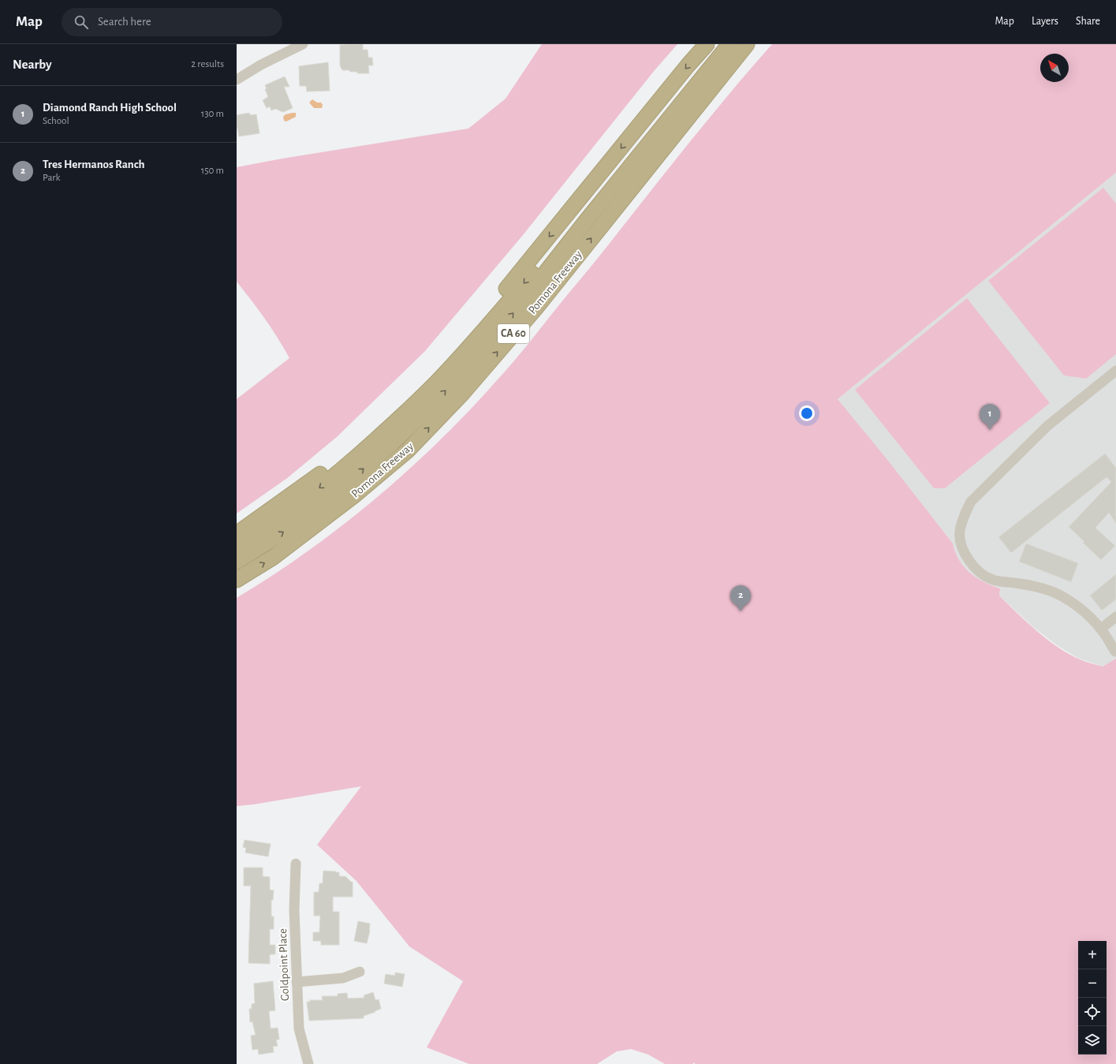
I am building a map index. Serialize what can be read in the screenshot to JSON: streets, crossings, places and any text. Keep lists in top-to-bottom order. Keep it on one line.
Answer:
{"streets":{"highway":["Pomona Freeway","CA 60"],"street":["Goldpoint Place"]},"north":"top left","page":{"header":"Map","search":"Search here","nav":["Map","Layers","Share"],"heading":["Nearby","2 results"],"list":[{"mark":"1","name":"Diamond Ranch High School","note":"School","value":"130 m"},{"mark":"2","name":"Tres Hermanos Ranch","note":"Park","value":"150 m"}],"pins":["1","2"],"map_buttons":["+","−"]}}
